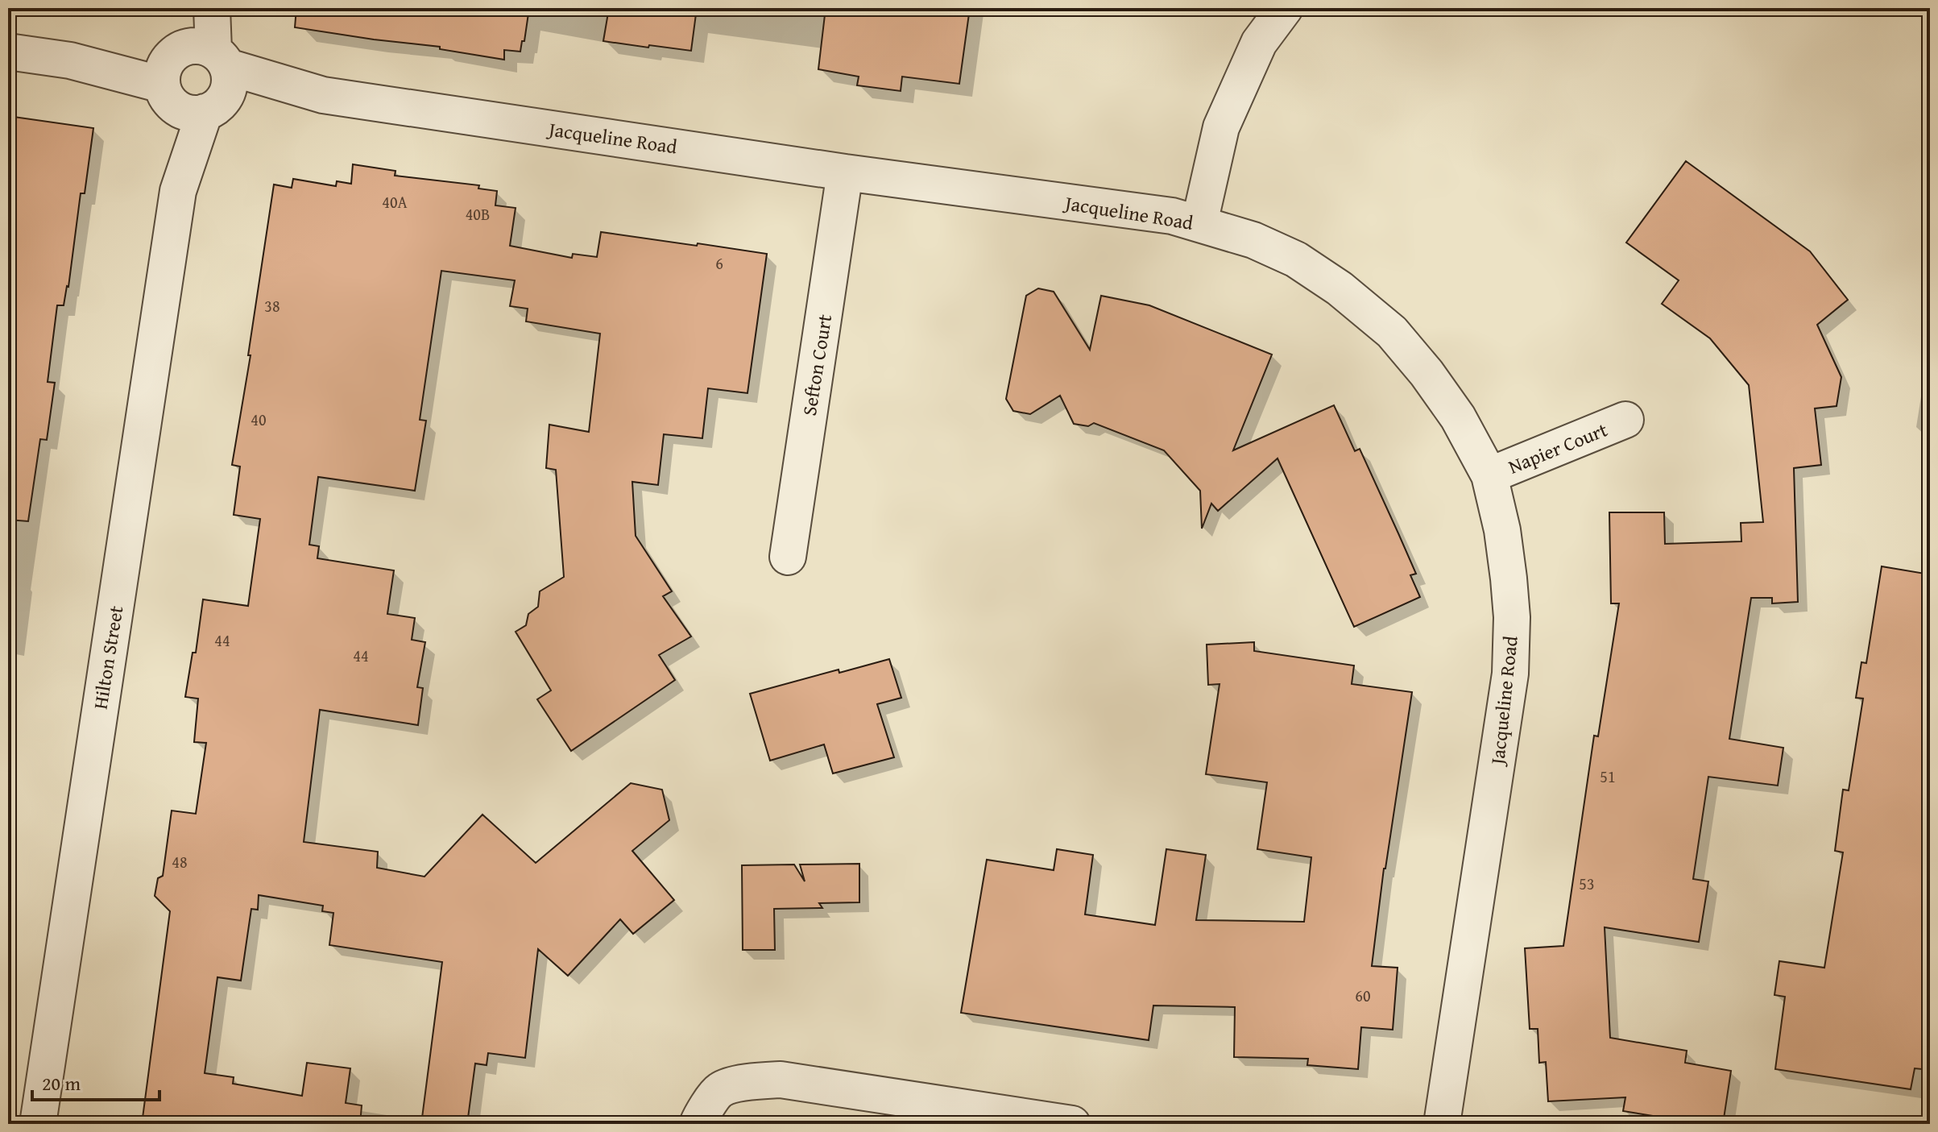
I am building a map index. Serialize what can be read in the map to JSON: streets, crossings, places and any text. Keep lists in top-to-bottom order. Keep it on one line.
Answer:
{"streets":{"street":["Jacqueline Road","Sefton Court","Napier Court","Hilton Street"]},"crossings":[["Jacqueline Road","Sefton Court"],["Jacqueline Road","Napier Court"],["Jacqueline Road","Hilton Street"]],"house_numbers":["40A","40B","6","38","40","44","44","51","48","53","60"],"scale_bar":"20 m"}
